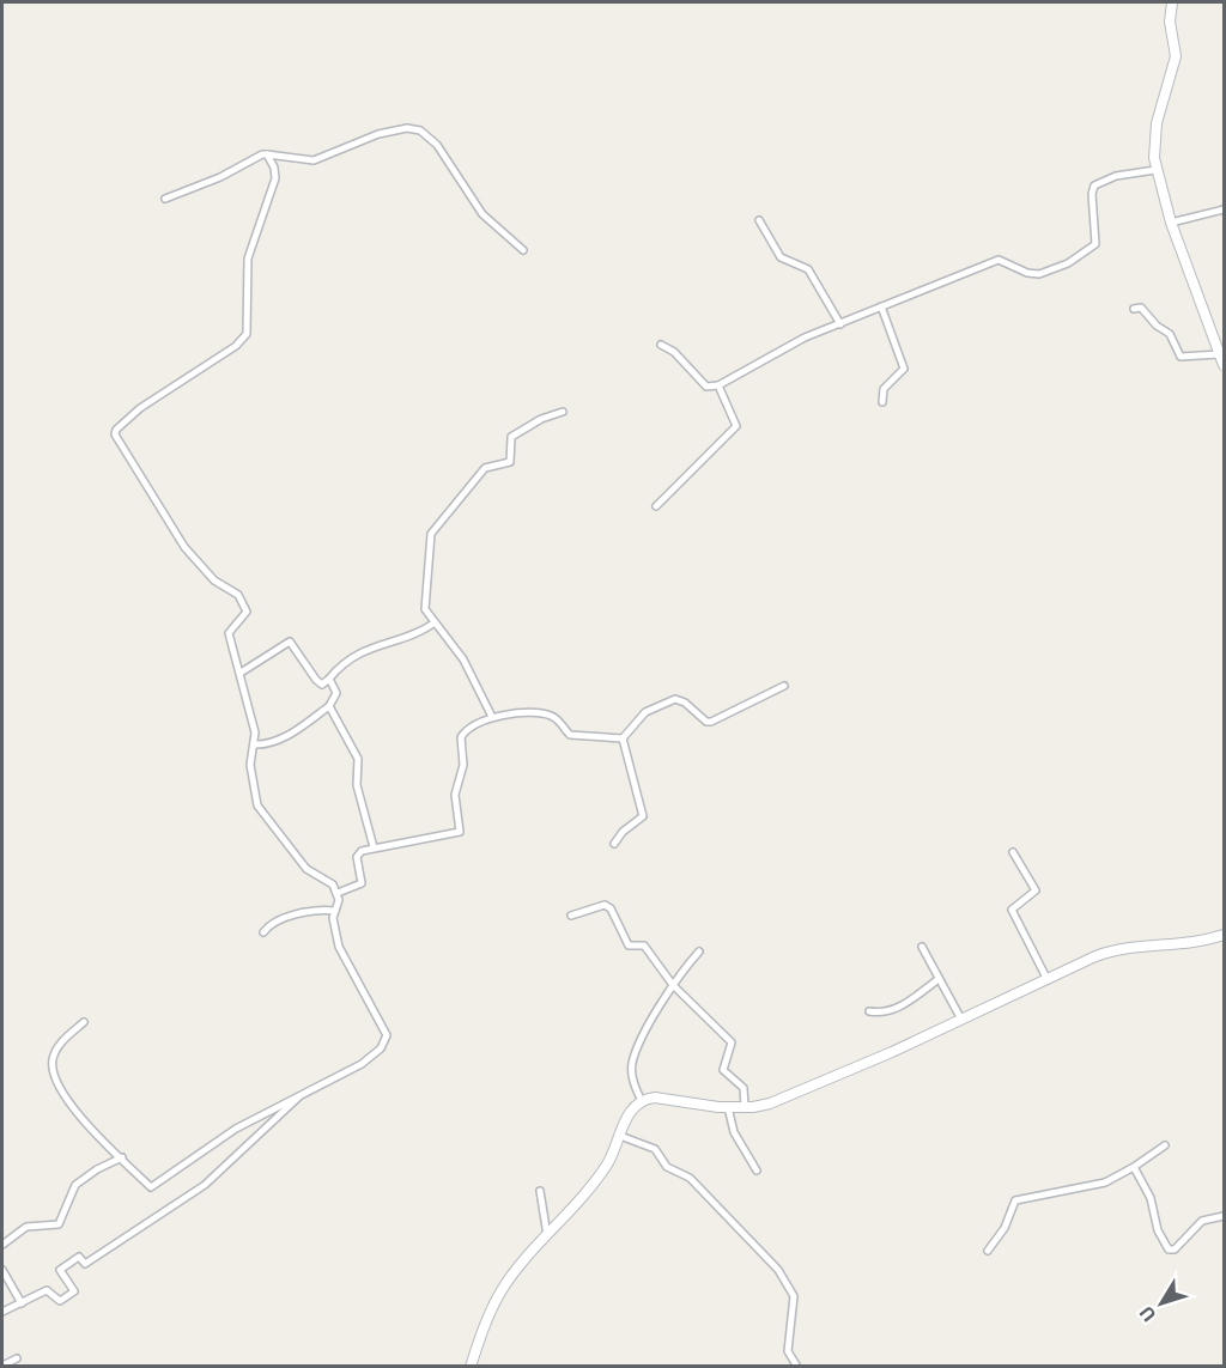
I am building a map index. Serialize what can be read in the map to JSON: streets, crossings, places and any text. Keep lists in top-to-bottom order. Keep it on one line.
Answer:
{"north":"bottom left"}
